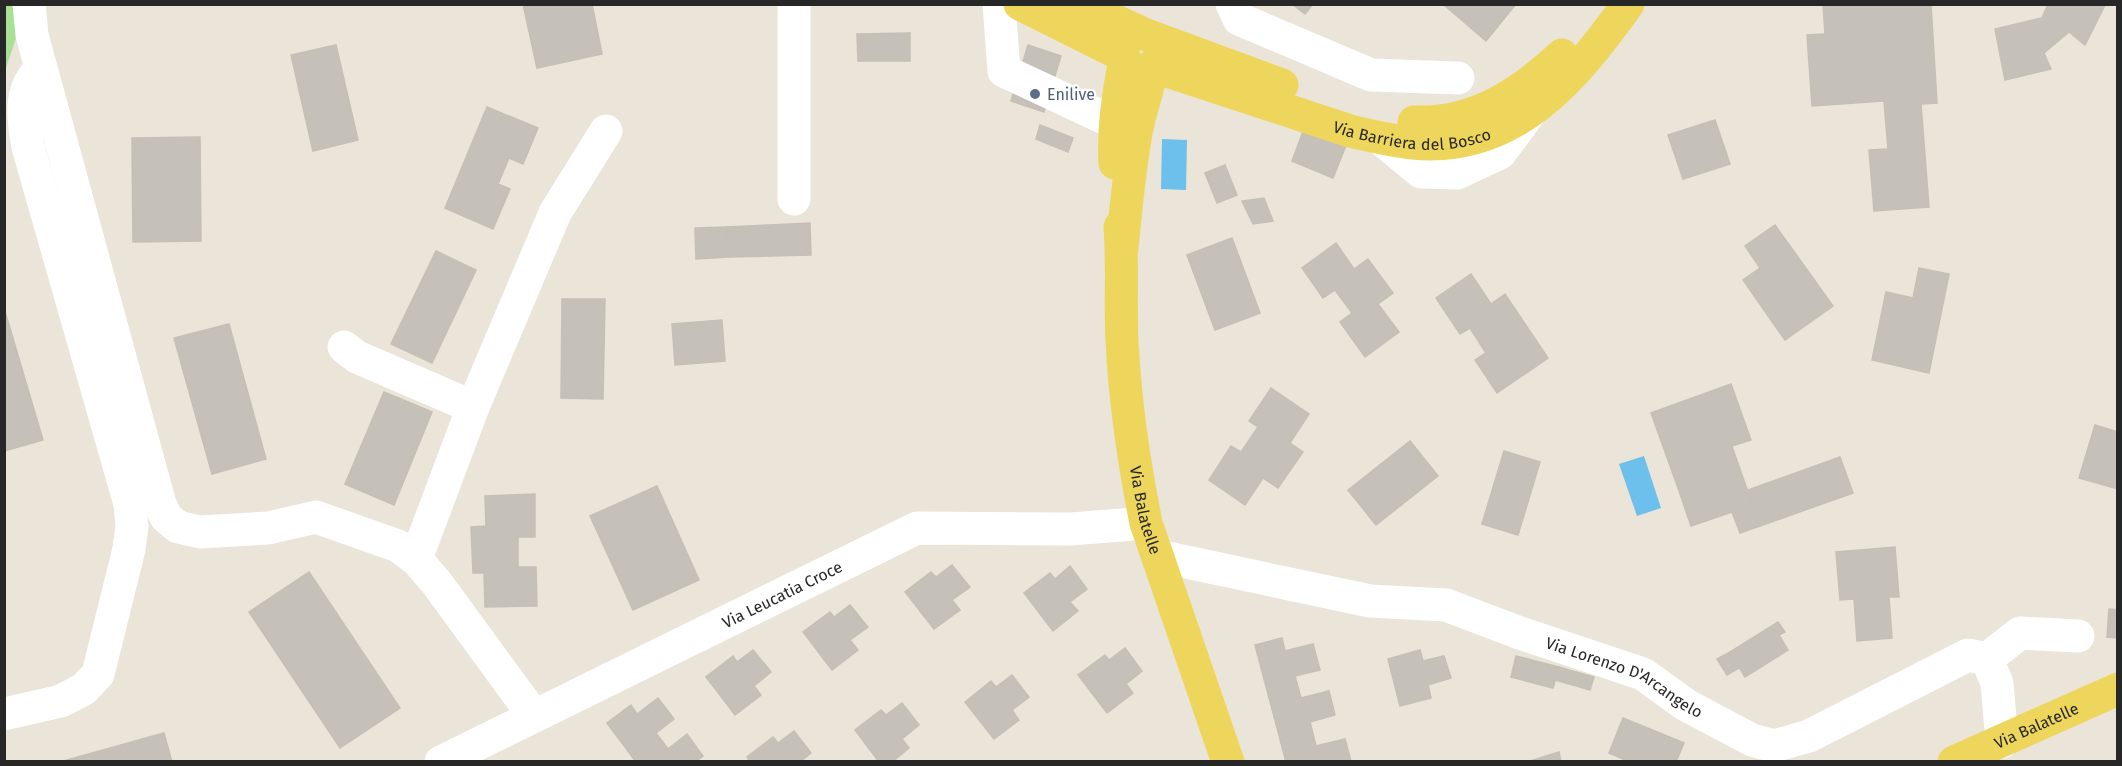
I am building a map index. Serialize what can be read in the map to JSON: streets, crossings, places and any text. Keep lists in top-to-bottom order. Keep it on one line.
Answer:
{"streets":{"main road":["Via Barriera del Bosco","Via Balatelle"],"street":["Via Leucatia Croce","Via Lorenzo D'Arcangelo"]},"crossings":[["Via Barriera del Bosco","Via Balatelle"],["Via Balatelle","Via Leucatia Croce"],["Via Balatelle","Via Lorenzo D'Arcangelo"]],"places":["Enilive"]}
